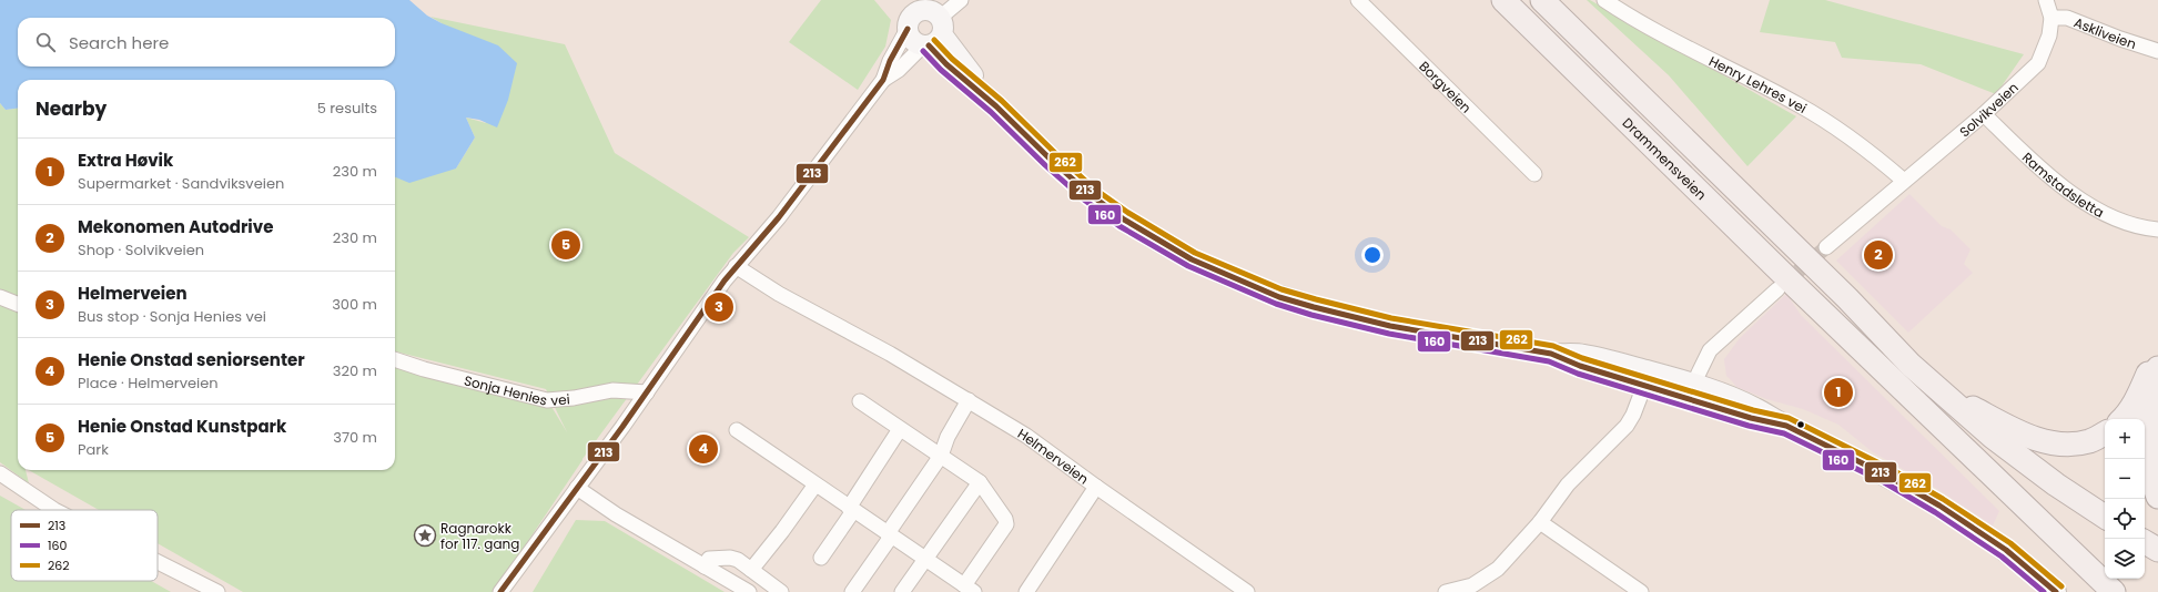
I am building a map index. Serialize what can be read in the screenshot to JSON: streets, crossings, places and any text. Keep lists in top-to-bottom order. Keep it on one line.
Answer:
{"streets":{"highway":["Drammensveien"],"street":["Askliveien","Henry Lehres vei","Borgveien","Solvikveien","Ramstadsletta","Sonja Henies vei","Helmerveien"]},"crossings":[["Askliveien","Solvikveien"],["Henry Lehres vei","Solvikveien"],["Solvikveien","Ramstadsletta"]],"places":{"place":["Ragnarokk for 117. gang"]},"lines":["transit line 213","transit line 262","transit line 160"],"legend":["213","160","262"],"page":{"search":"Search here","heading":["Nearby","5 results"],"list":[{"mark":"1","name":"Extra Høvik","note":"Supermarket · Sandviksveien","value":"230 m"},{"mark":"2","name":"Mekonomen Autodrive","note":"Shop · Solvikveien","value":"230 m"},{"mark":"3","name":"Helmerveien","note":"Bus stop · Sonja Henies vei","value":"300 m"},{"mark":"4","name":"Henie Onstad seniorsenter","note":"Place · Helmerveien","value":"320 m"},{"mark":"5","name":"Henie Onstad Kunstpark","note":"Park","value":"370 m"}],"pins":["5","2","3","1","4"],"map_buttons":["+","−"]}}
